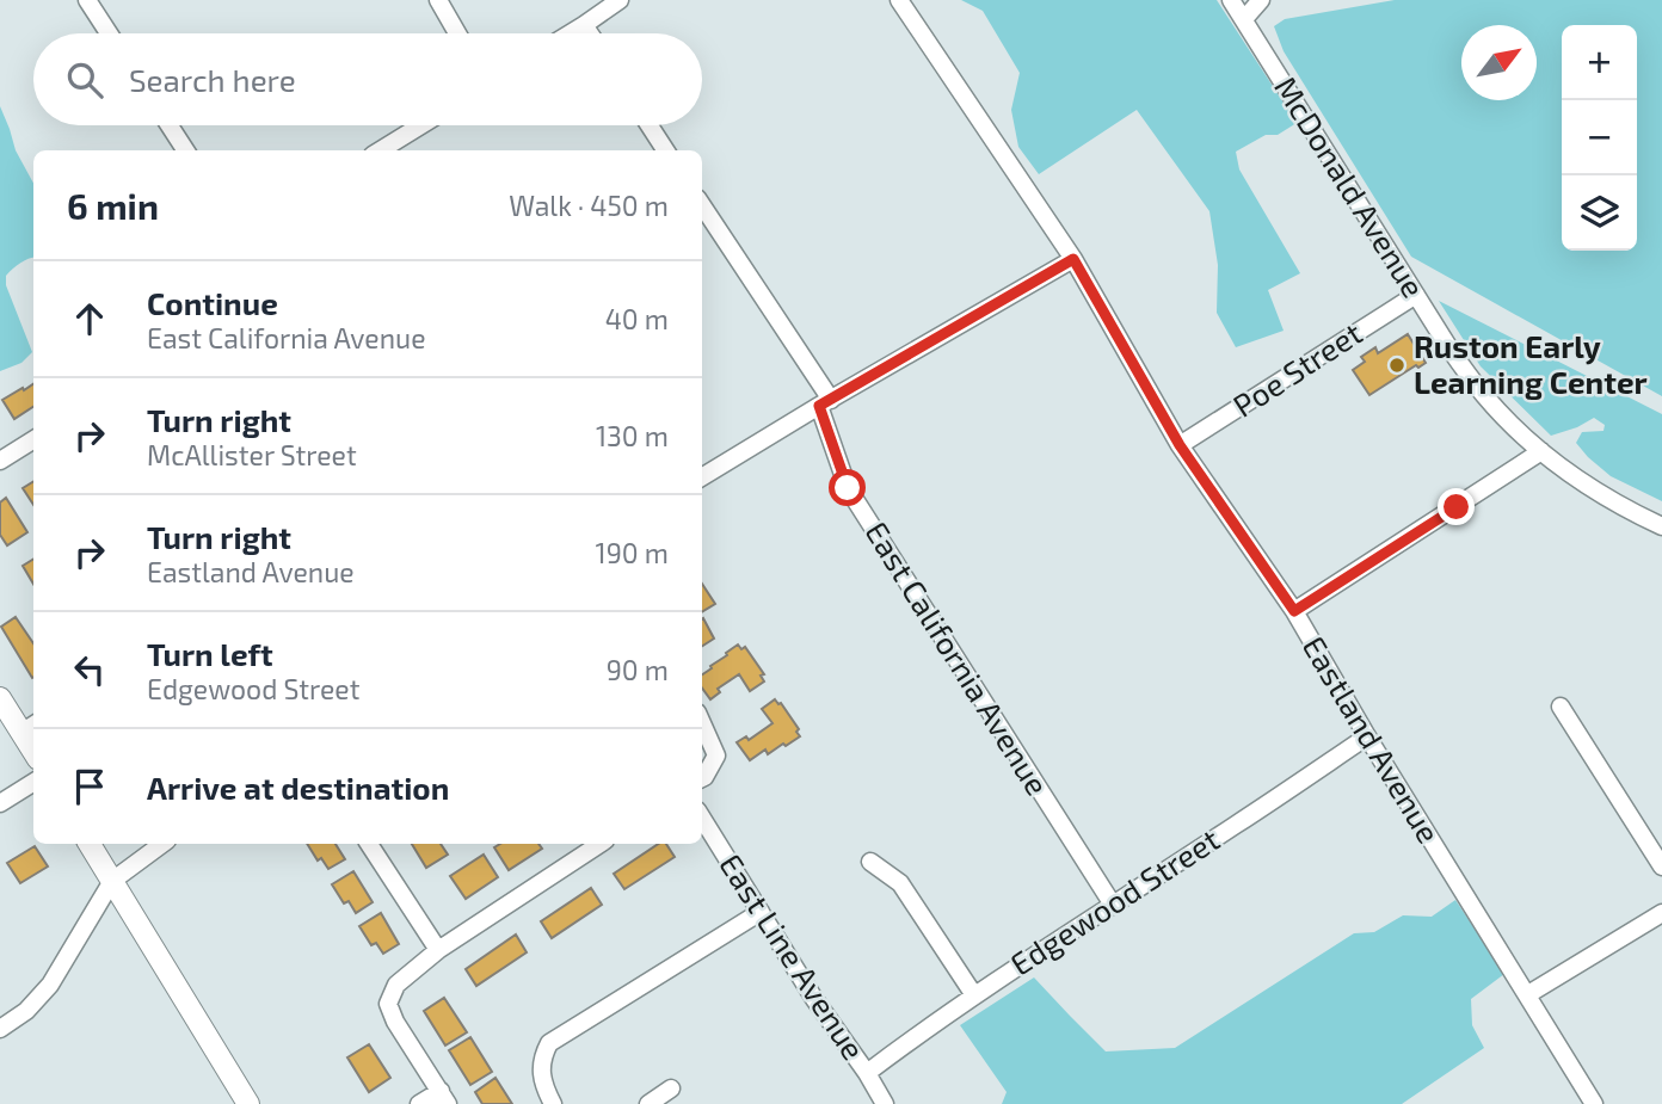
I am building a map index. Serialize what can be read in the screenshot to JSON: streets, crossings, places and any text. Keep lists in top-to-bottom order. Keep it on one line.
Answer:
{"streets":{"street":["McDonald Avenue","Poe Street","East California Avenue","Eastland Avenue","Edgewood Street","East Line Avenue"]},"crossings":[["McDonald Avenue","Poe Street"],["Poe Street","Eastland Avenue"],["East California Avenue","Edgewood Street"],["Eastland Avenue","Edgewood Street"],["Edgewood Street","East Line Avenue"]],"places":["Ruston Early Learning Center"],"north":"top right","page":{"map_buttons":["+","−"],"search":"Search here","heading":["6 min","Walk · 450 m"],"list":[["Continue","East California Avenue","40 m"],["Turn right","McAllister Street","130 m"],["Turn right","Eastland Avenue","190 m"],["Turn left","Edgewood Street","90 m"],"Arrive at destination"]}}
